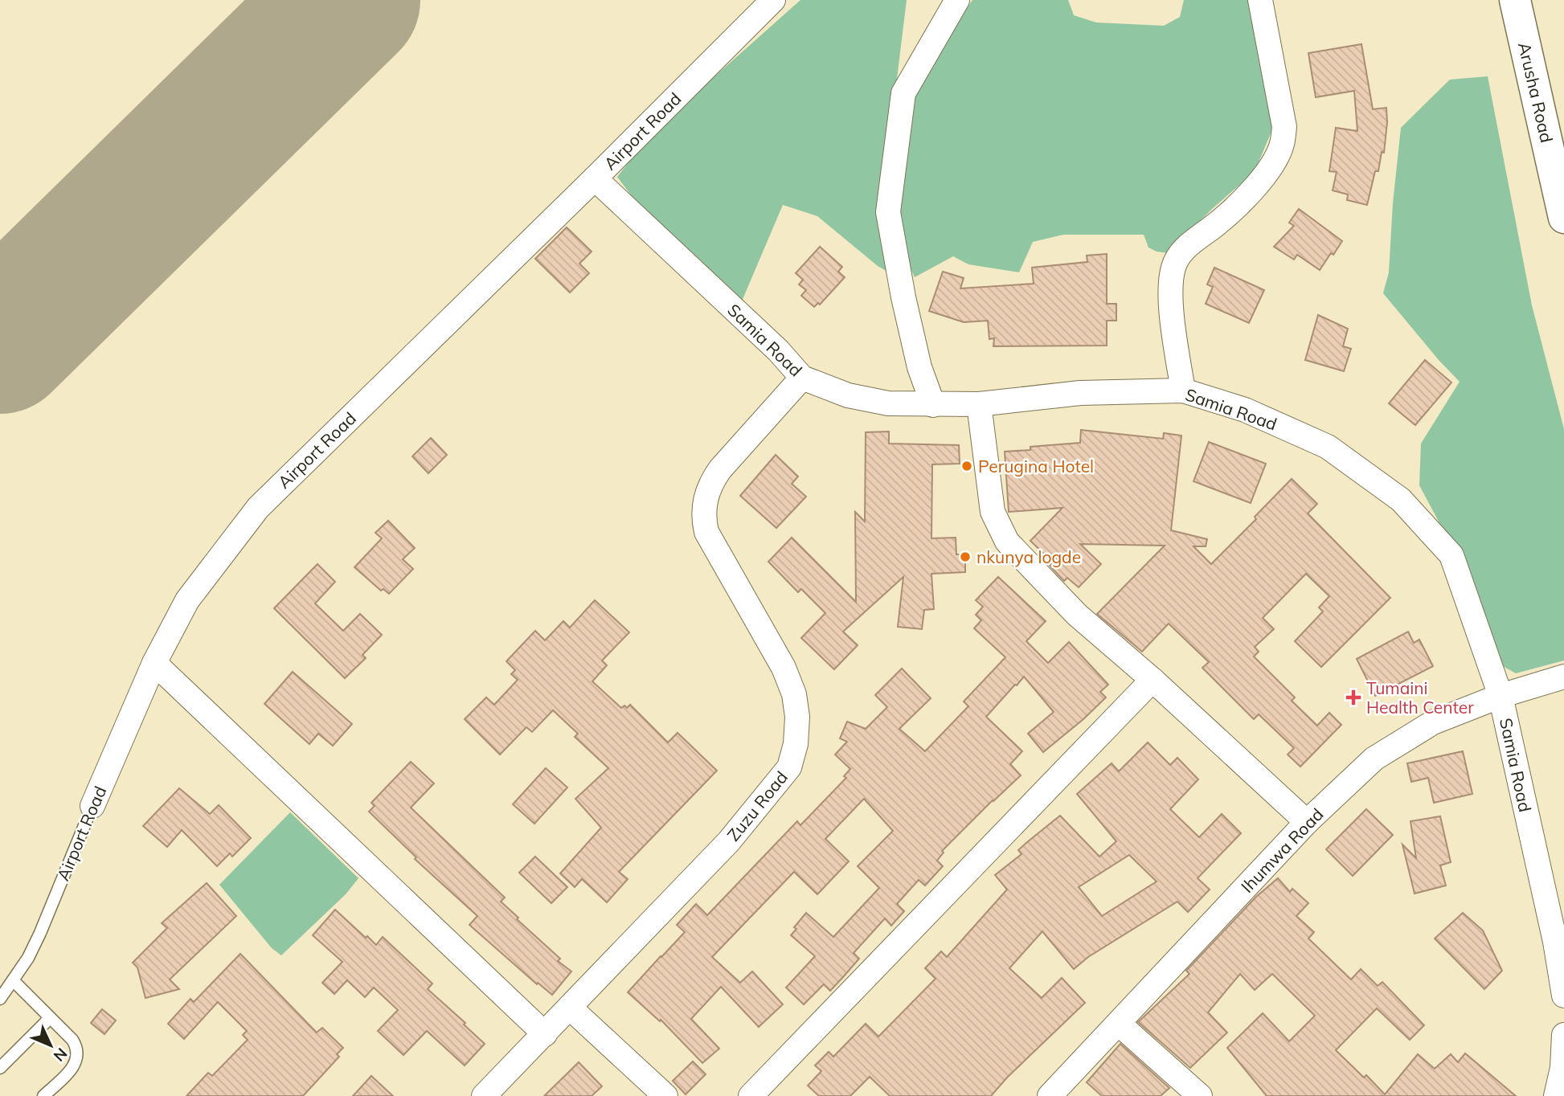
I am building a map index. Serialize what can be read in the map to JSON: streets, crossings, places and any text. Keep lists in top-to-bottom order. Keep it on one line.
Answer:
{"streets":{"highway":["Arusha Road"],"street":["Airport Road","Samia Road","Zuzu Road","Ihumwa Road"]},"crossings":[["Airport Road","Samia Road"],["Samia Road","Zuzu Road"],["Samia Road","Ihumwa Road"]],"places":{"other":["Perugina Hotel","nkunya logde"],"health":["Tumaini Health Center"]},"north":"bottom right"}
